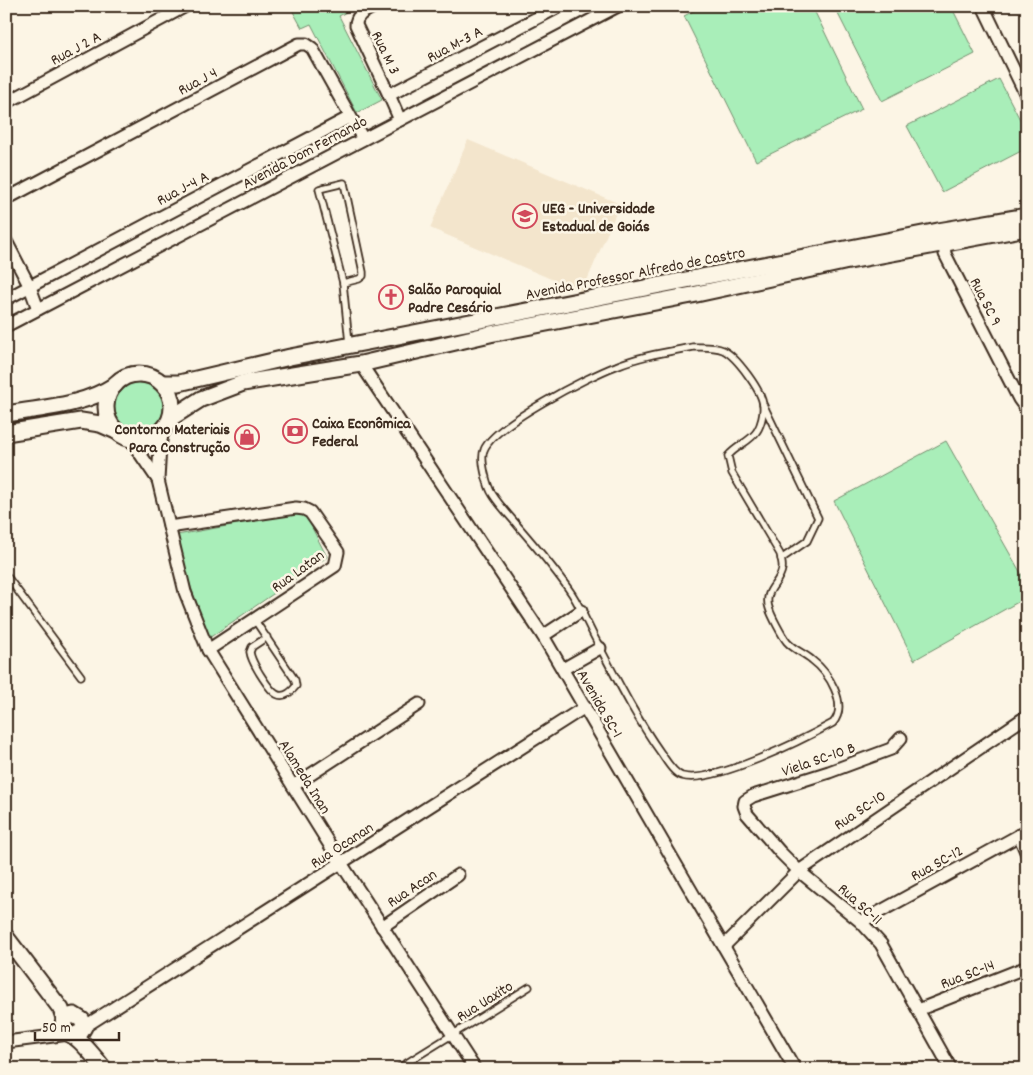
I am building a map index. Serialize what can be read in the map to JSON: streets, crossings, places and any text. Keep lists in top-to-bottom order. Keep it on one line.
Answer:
{"streets":{"main road":["Avenida Professor Alfredo de Castro"],"street":["Rua M-3 A","Rua J 2 A","Rua M 3","Rua J 4","Avenida Dom Fernando","Rua J-4 A","Rua SC 9","Rua Latan","Avenida SC-1","Viela SC-10 B","Alameda Inan","Rua SC-10","Rua Ocanan","Rua SC-12","Rua Acan","Rua SC-11","Rua SC-14"],"lane":["Rua Uaxito"]},"crossings":[["Rua M-3 A","Rua M 3"],["Rua M 3","Avenida Dom Fernando"],["Rua J 4","Avenida Dom Fernando"],["Rua J 4","Rua J-4 A"],["Avenida Professor Alfredo de Castro","Rua SC 9"],["Avenida Professor Alfredo de Castro","Avenida SC-1"],["Avenida Professor Alfredo de Castro","Alameda Inan"],["Rua Latan","Alameda Inan"],["Avenida SC-1","Rua SC-10"],["Avenida SC-1","Rua Ocanan"],["Viela SC-10 B","Rua SC-11"],["Alameda Inan","Rua Ocanan"],["Alameda Inan","Rua Acan"],["Alameda Inan","Rua Uaxito"],["Rua SC-10","Rua SC-11"],["Rua SC-12","Rua SC-11"],["Rua SC-11","Rua SC-14"]],"places":{"school or university":["UEG - Universidade Estadual de Goiás"],"church":["Salão Paroquial Padre Cesário"],"bank":["Caixa Econômica Federal"],"shop":["Contorno Materiais Para Construção"]},"scale_bar":"50 m"}
